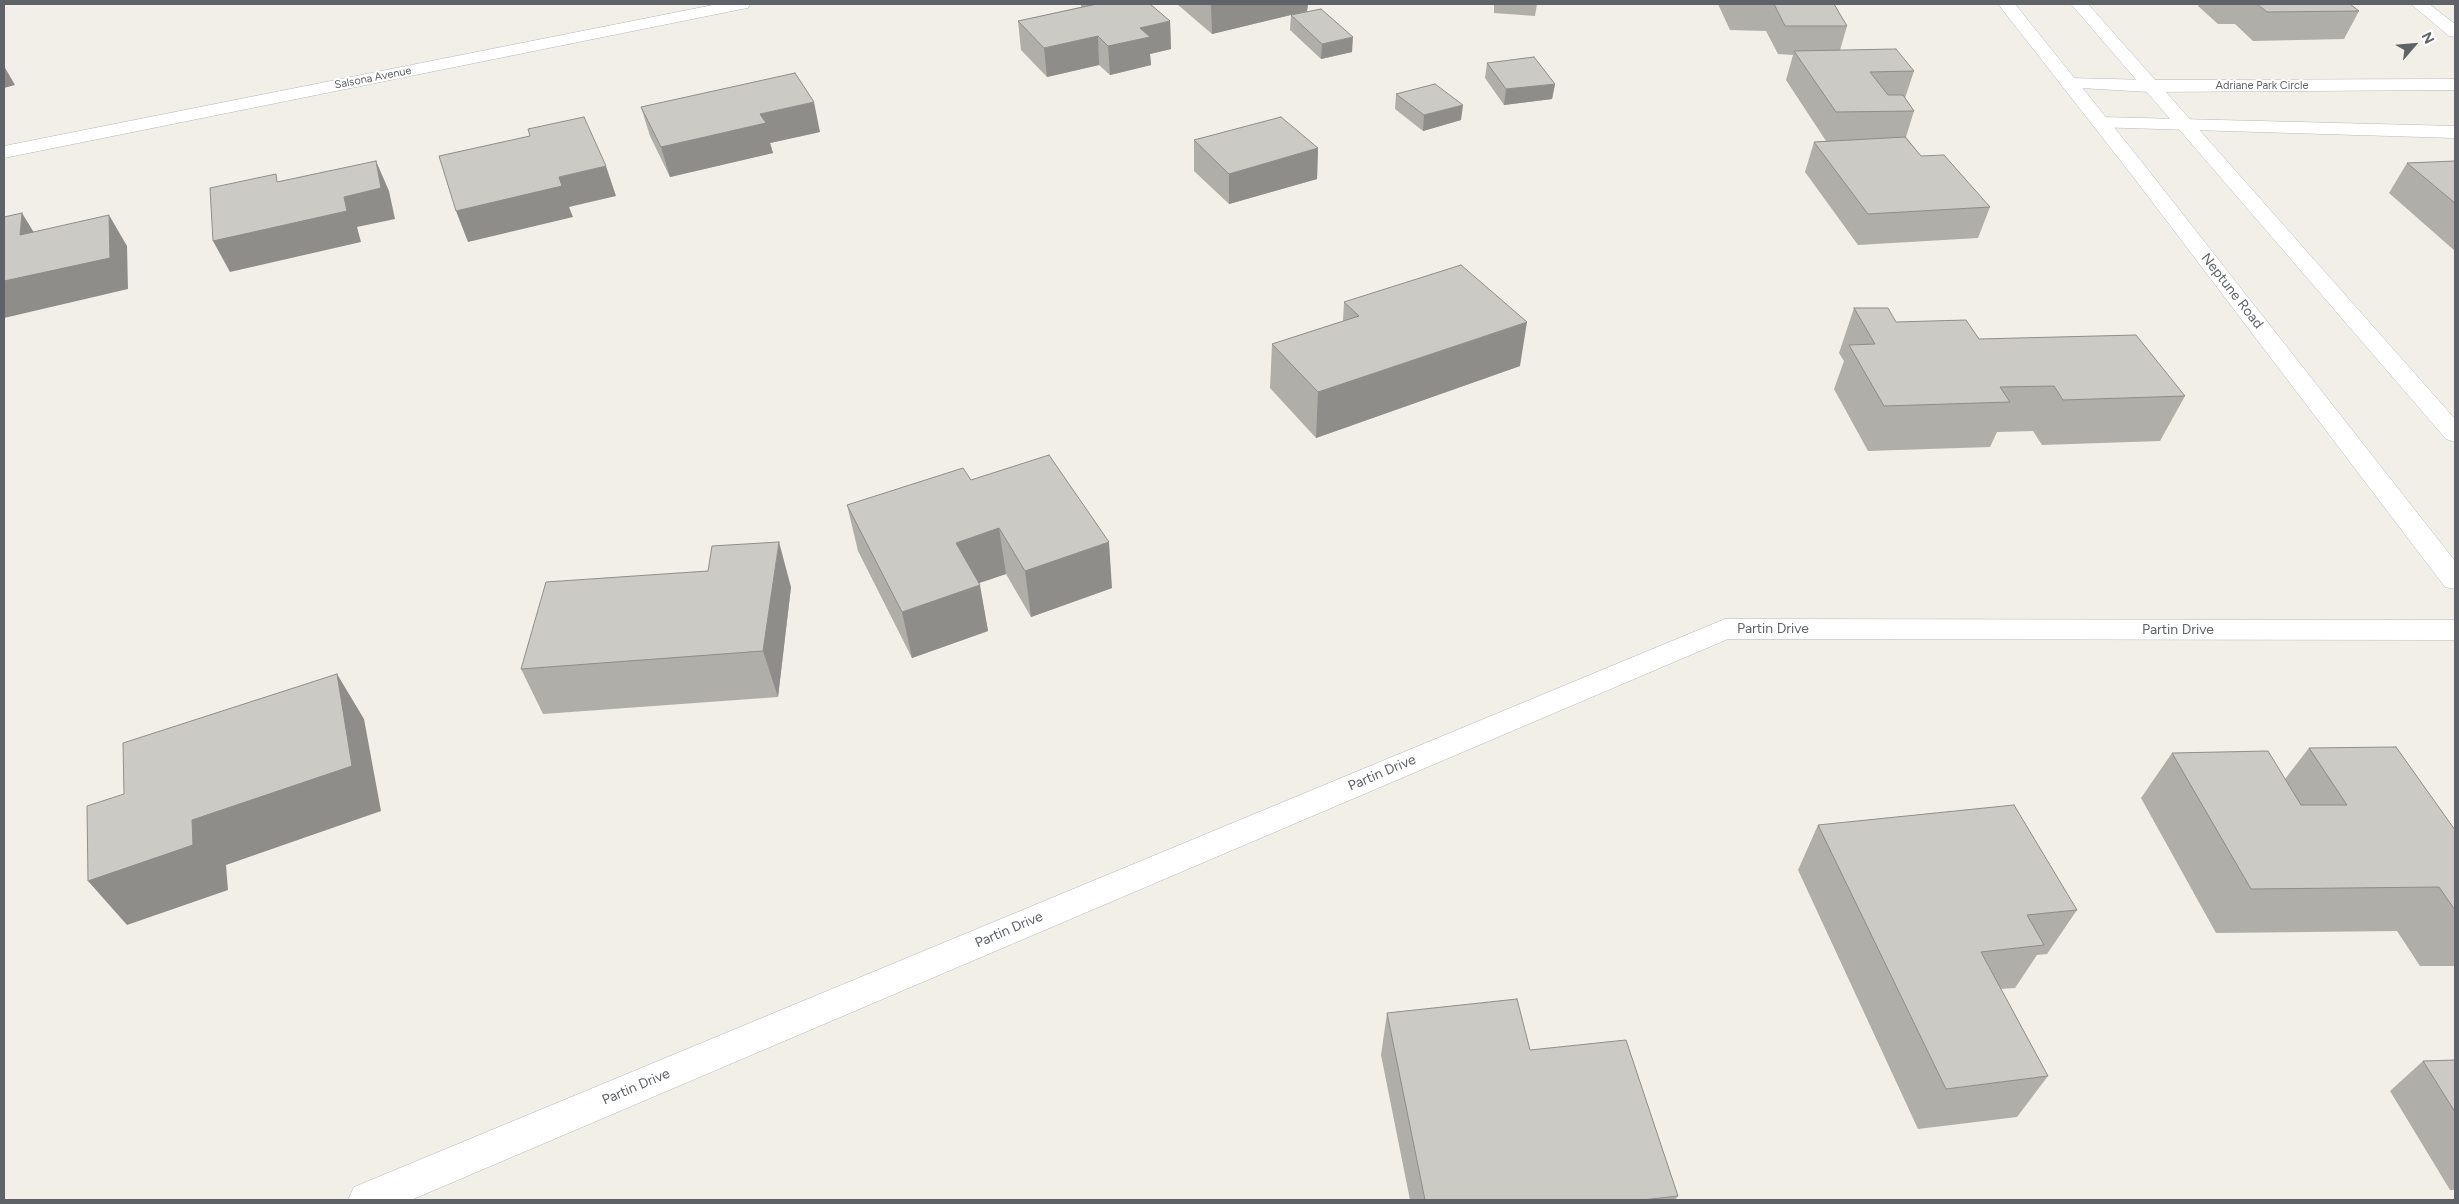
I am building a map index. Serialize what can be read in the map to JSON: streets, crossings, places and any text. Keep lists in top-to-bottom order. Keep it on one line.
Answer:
{"streets":{"street":["Salsona Avenue","Adriane Park Circle","Neptune Road","Partin Drive"]},"crossings":[["Adriane Park Circle","Neptune Road"]],"north":"top right"}
